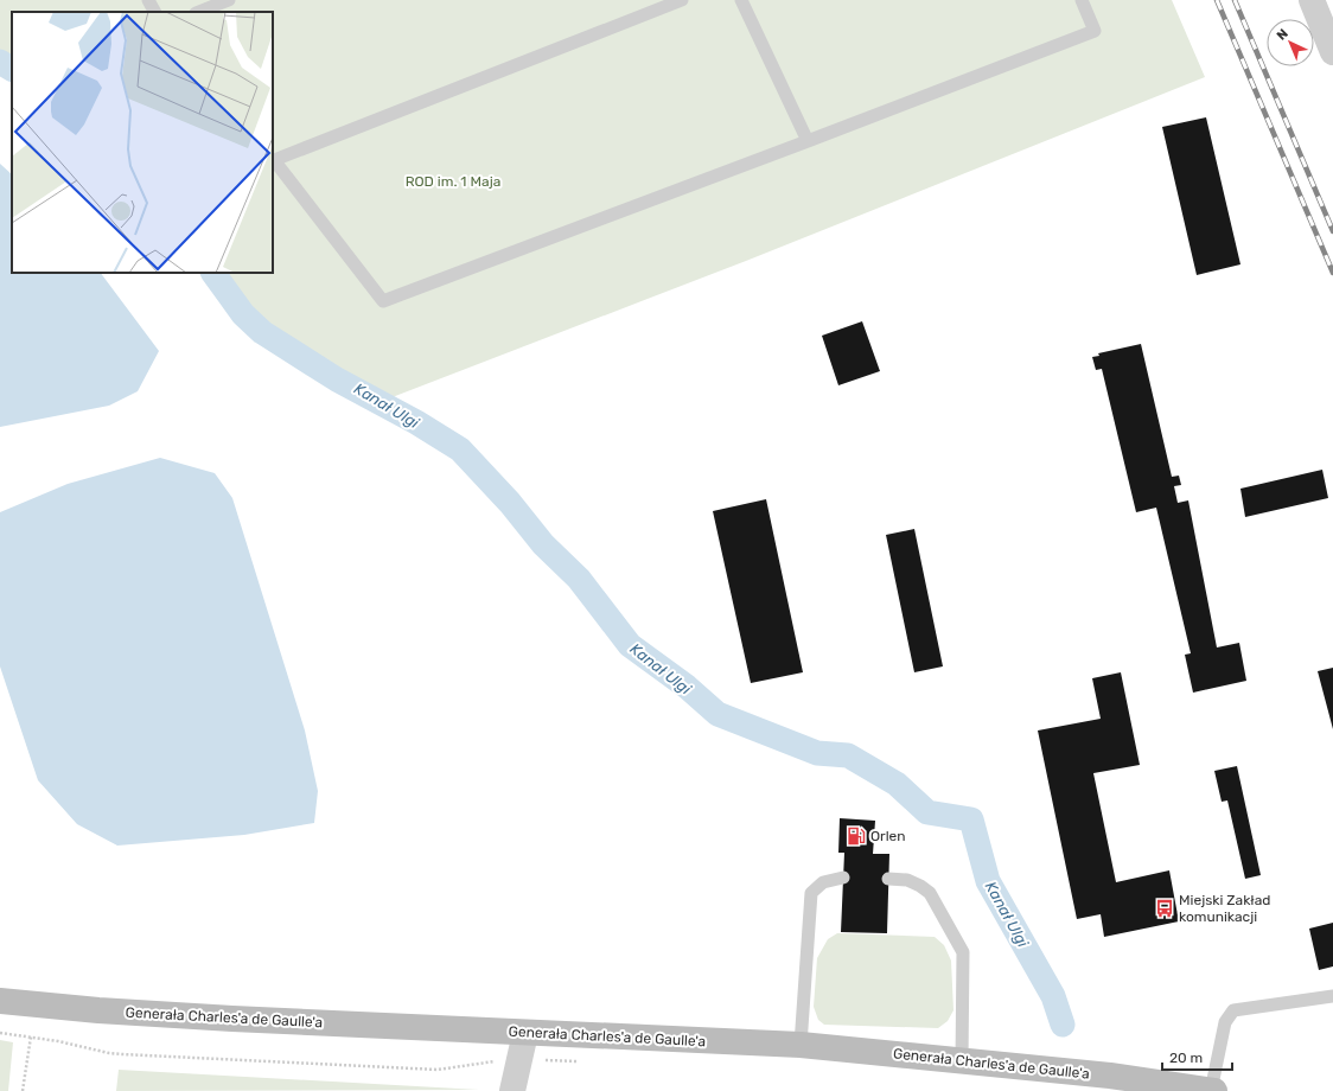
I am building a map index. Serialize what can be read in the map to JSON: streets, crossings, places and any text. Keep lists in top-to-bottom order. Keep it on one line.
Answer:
{"streets":{"main road":["Generała Charles'a de Gaulle'a"]},"water":["Kanał Ulgi"],"parks":["ROD im. 1 Maja"],"places":{"fuel station":["Orlen"],"bus stop":["Miejski Zakład komunikacji"]},"scale_bar":"20 m","north":"top left"}
